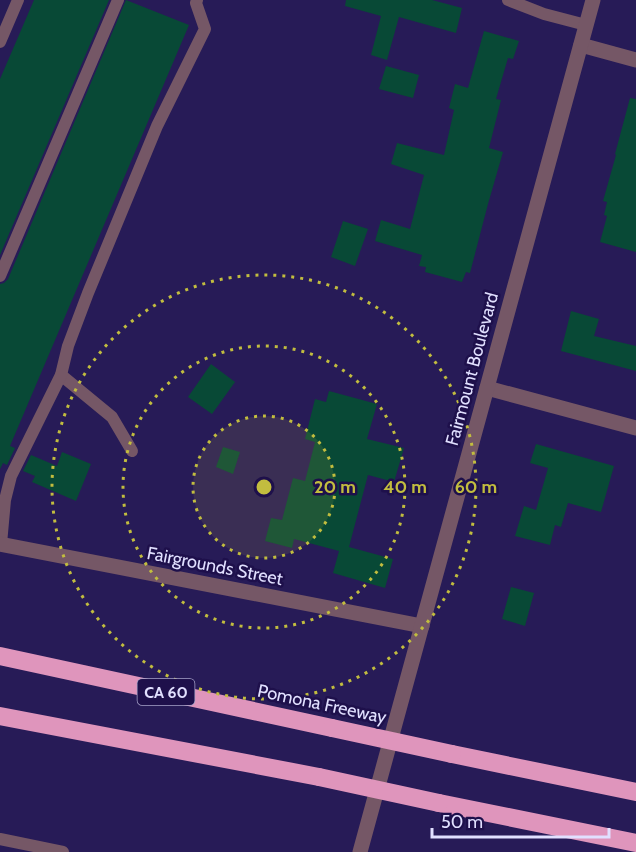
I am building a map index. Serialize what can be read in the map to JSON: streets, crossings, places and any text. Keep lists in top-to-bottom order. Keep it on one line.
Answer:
{"streets":{"highway":["CA 60","Pomona Freeway"],"street":["Fairmount Boulevard","Fairgrounds Street"]},"crossings":[["Fairmount Boulevard","Fairgrounds Street"]],"scale_bar":"50 m","rings":["20 m","40 m","60 m"]}
